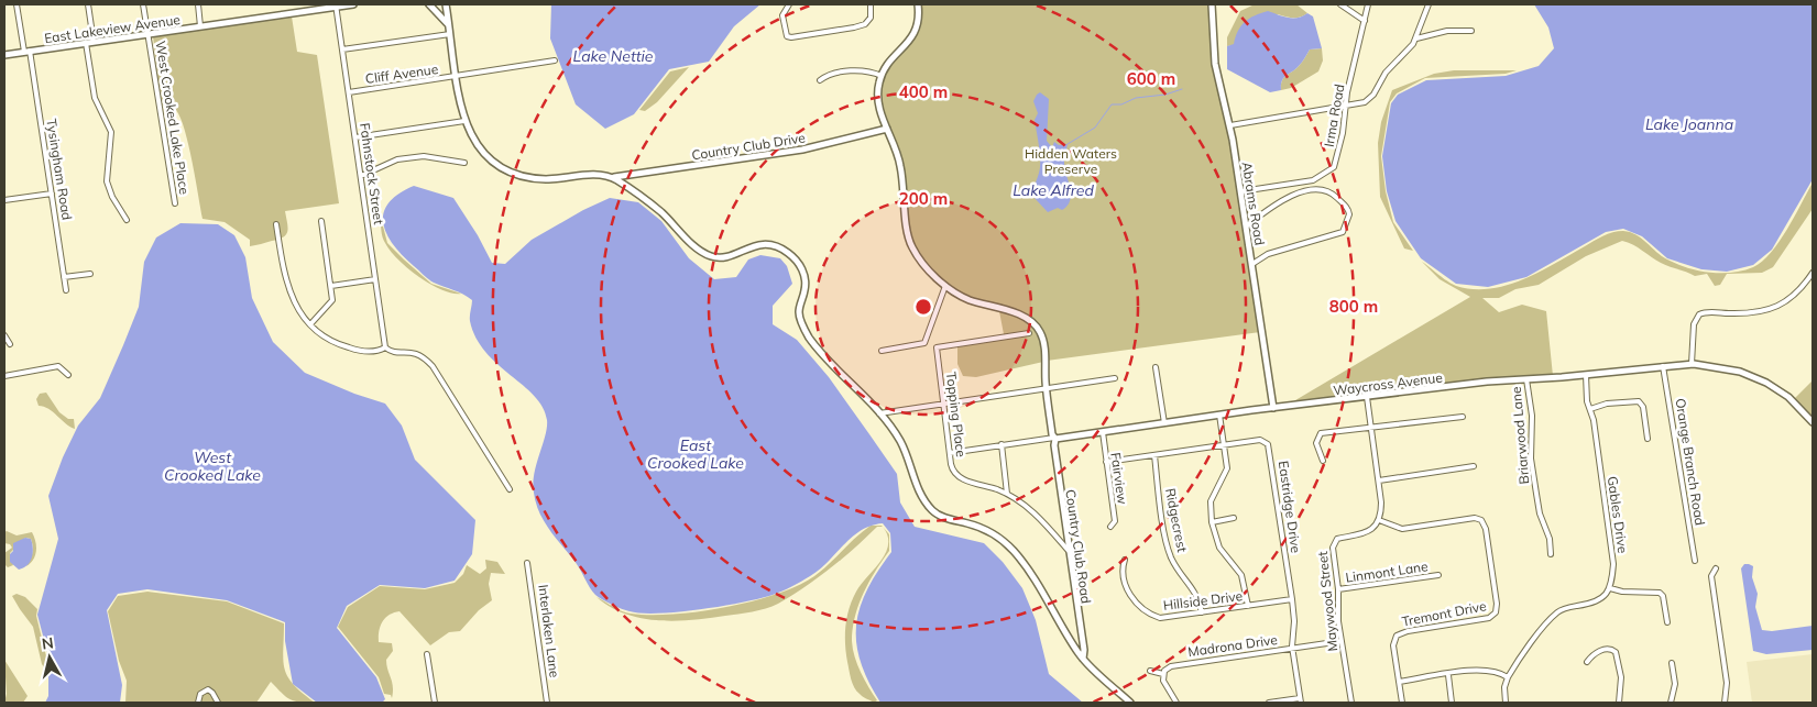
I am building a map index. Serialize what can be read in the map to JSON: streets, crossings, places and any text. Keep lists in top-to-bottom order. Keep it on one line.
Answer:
{"streets":{"street":["East Lakeview Avenue","Cliff Avenue","Irma Road","West Crooked Lake Place","Country Club Drive","Tysingham Road","Fahnstock Street","Abrams Road","Waycross Avenue","Topping Place","Briarwood Lane","Orange Branch Road","Fairview","Eastridge Drive","Gables Drive","Ridgecrest","Country Club Road","Linmont Lane","Hillside Drive","Maywood Street","Tremont Drive","Interlaken Lane","Madrona Drive"]},"crossings":[["East Lakeview Avenue","West Crooked Lake Place"],["East Lakeview Avenue","Tysingham Road"],["East Lakeview Avenue","Fahnstock Street"],["Cliff Avenue","Fahnstock Street"],["Irma Road","Abrams Road"],["Country Club Drive","Country Club Road"],["Abrams Road","Waycross Avenue"],["Waycross Avenue","Topping Place"],["Waycross Avenue","Briarwood Lane"],["Waycross Avenue","Orange Branch Road"],["Waycross Avenue","Fairview"],["Waycross Avenue","Gables Drive"],["Waycross Avenue","Country Club Road"],["Topping Place","Country Club Road"],["Fairview","Eastridge Drive"],["Eastridge Drive","Ridgecrest"],["Eastridge Drive","Hillside Drive"],["Eastridge Drive","Madrona Drive"],["Ridgecrest","Hillside Drive"],["Linmont Lane","Maywood Street"],["Maywood Street","Tremont Drive"],["Maywood Street","Madrona Drive"]],"water":["Lake Nettie","Lake Joanna","Lake Alfred","East Crooked Lake","West Crooked Lake"],"parks":["Hidden Waters Preserve"],"north":"top","rings":["600 m","400 m","200 m","800 m"]}
